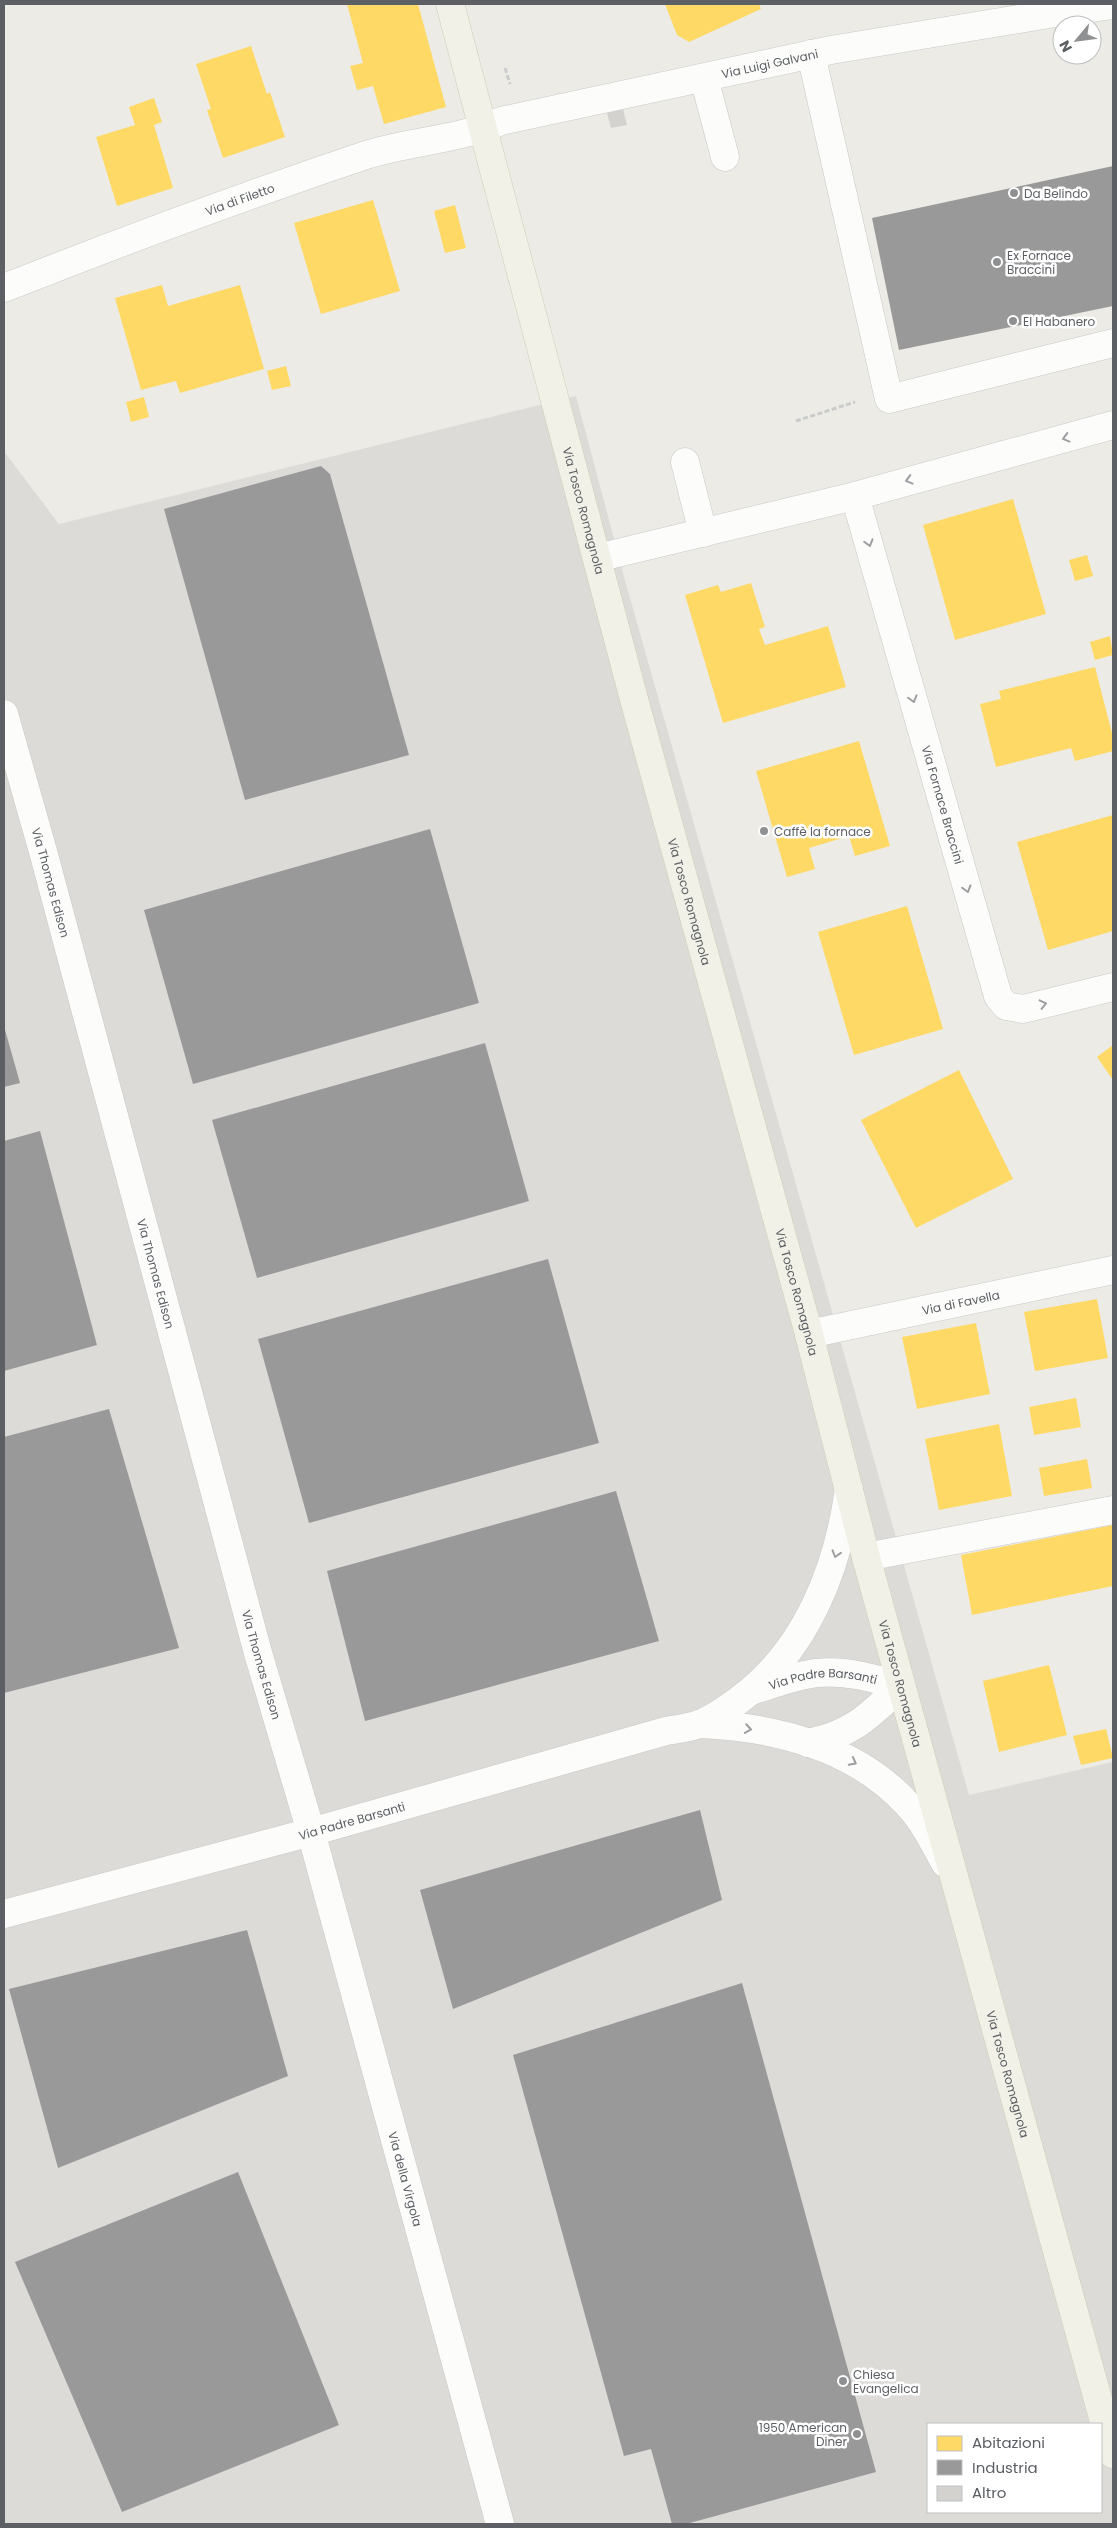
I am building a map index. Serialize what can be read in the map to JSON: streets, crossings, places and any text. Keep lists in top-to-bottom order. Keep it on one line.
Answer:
{"streets":{"main road":["Via Tosco Romagnola"],"street":["Via Luigi Galvani","Via di Filetto","Via Fornace Braccini","Via Thomas Edison","Via di Favella","Via Padre Barsanti","Via della Virgola"]},"crossings":[["Via Luigi Galvani","Via di Filetto"],["Via Luigi Galvani","Via Tosco Romagnola"],["Via di Filetto","Via Tosco Romagnola"],["Via Tosco Romagnola","Via di Favella"],["Via Tosco Romagnola","Via Padre Barsanti"],["Via Thomas Edison","Via Padre Barsanti"],["Via Thomas Edison","Via della Virgola"],["Via Padre Barsanti","Via della Virgola"]],"one_way":["Via Fornace Braccini"],"places":["Da Belindo","Ex Fornace Braccini","El Habanero","Caffè la fornace","Chiesa Evangelica","1950 American Diner"],"legend":["Abitazioni","Industria","Altro"],"north":"bottom left"}
